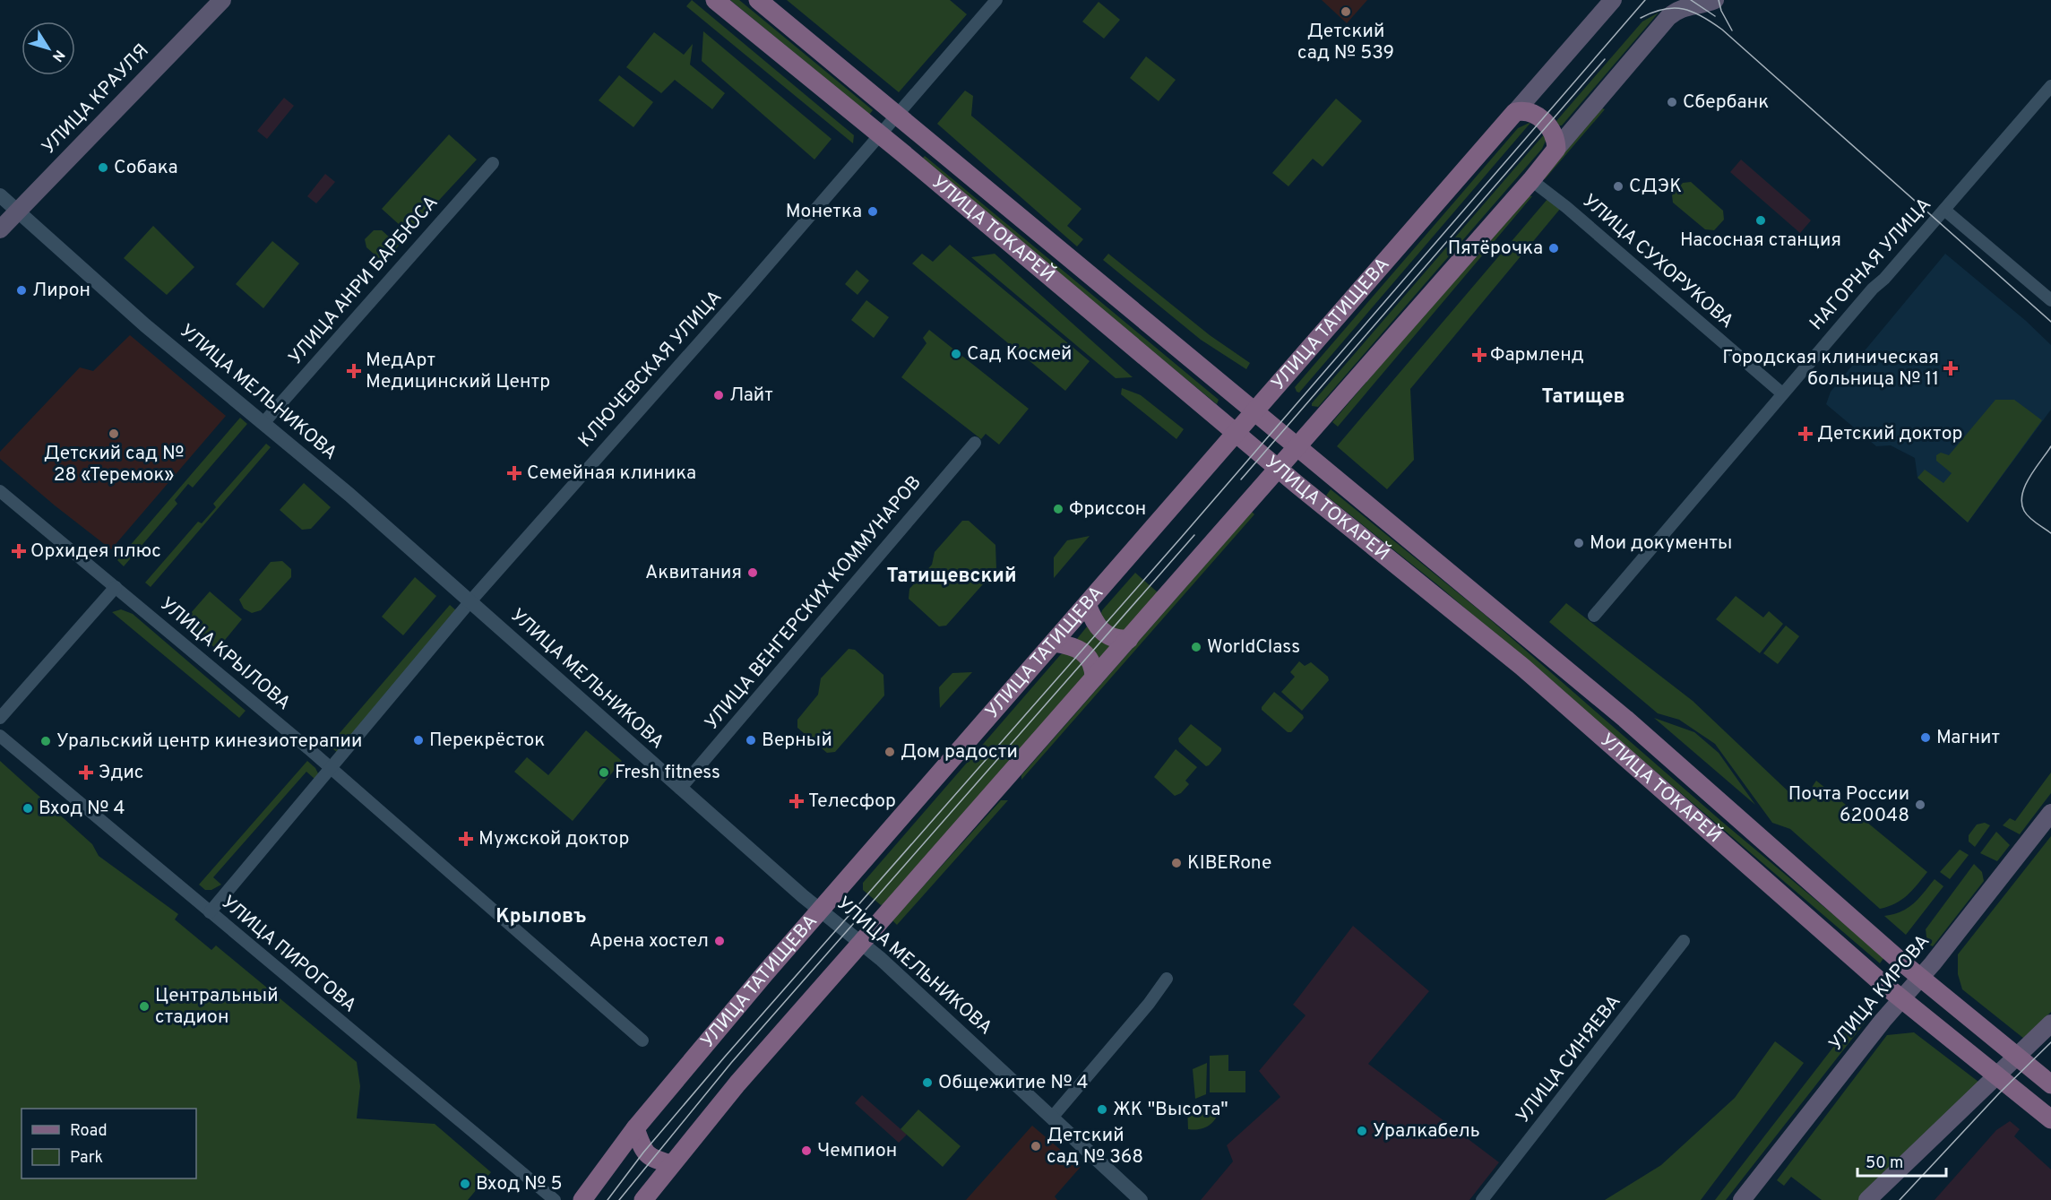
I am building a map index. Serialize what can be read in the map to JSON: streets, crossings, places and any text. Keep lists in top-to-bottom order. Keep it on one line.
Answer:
{"streets":{"main road":["УЛИЦА КРАУЛЯ","УЛИЦА ТОКАРЕЙ","УЛИЦА ТАТИЩЕВА","УЛИЦА КИРОВА"],"street":["УЛИЦА СУХОРУКОВА","НАГОРНАЯ УЛИЦА","УЛИЦА АНРИ БАРБЮСА","КЛЮЧЕВСКАЯ УЛИЦА","УЛИЦА МЕЛЬНИКОВА","УЛИЦА ВЕНГЕРСКИХ КОММУНАРОВ","УЛИЦА КРЫЛОВА","УЛИЦА ПИРОГОВА","УЛИЦА СИНЯЕВА"]},"crossings":[["УЛИЦА КРАУЛЯ","УЛИЦА МЕЛЬНИКОВА"],["УЛИЦА ТОКАРЕЙ","УЛИЦА ТАТИЩЕВА"],["УЛИЦА ТОКАРЕЙ","КЛЮЧЕВСКАЯ УЛИЦА"],["УЛИЦА ТОКАРЕЙ","УЛИЦА КИРОВА"],["УЛИЦА СУХОРУКОВА","НАГОРНАЯ УЛИЦА"],["УЛИЦА АНРИ БАРБЮСА","УЛИЦА МЕЛЬНИКОВА"],["УЛИЦА ТАТИЩЕВА","УЛИЦА МЕЛЬНИКОВА"],["КЛЮЧЕВСКАЯ УЛИЦА","УЛИЦА МЕЛЬНИКОВА"],["КЛЮЧЕВСКАЯ УЛИЦА","УЛИЦА КРЫЛОВА"],["КЛЮЧЕВСКАЯ УЛИЦА","УЛИЦА ПИРОГОВА"],["УЛИЦА МЕЛЬНИКОВА","УЛИЦА ВЕНГЕРСКИХ КОММУНАРОВ"]],"districts":["Татищев","Татищевский","Крыловъ"],"places":{"other":["Детский сад № 539","Сбербанк","Собака","СДЭК","Монетка","Насосная станция","Пятёрочка","Лирон","Сад Космей","Лайт","Детский сад № 28 «Теремок»","Фриссон","Мои документы","Аквитания","WorldClass","Магнит","Перекрёсток","Верный","Уральский центр кинезиотерапии","Дом радости","Fresh fitness","Почта России 620048","Вход № 4","KIBERone","Арена хостел","Центральный стадион","Общежитие № 4","ЖК \"Высота\"","Уралкабель","Детский сад № 368","Чемпион","Вход № 5"],"health":["Фармленд","Городская клиническая больница № 11","МедАрт Медицинский Центр","Детский доктор","Семейная клиника","Орхидея плюс","Эдис","Телесфор","Мужской доктор"]},"legend":["Road","Park"],"scale_bar":"50 m","north":"bottom right"}
